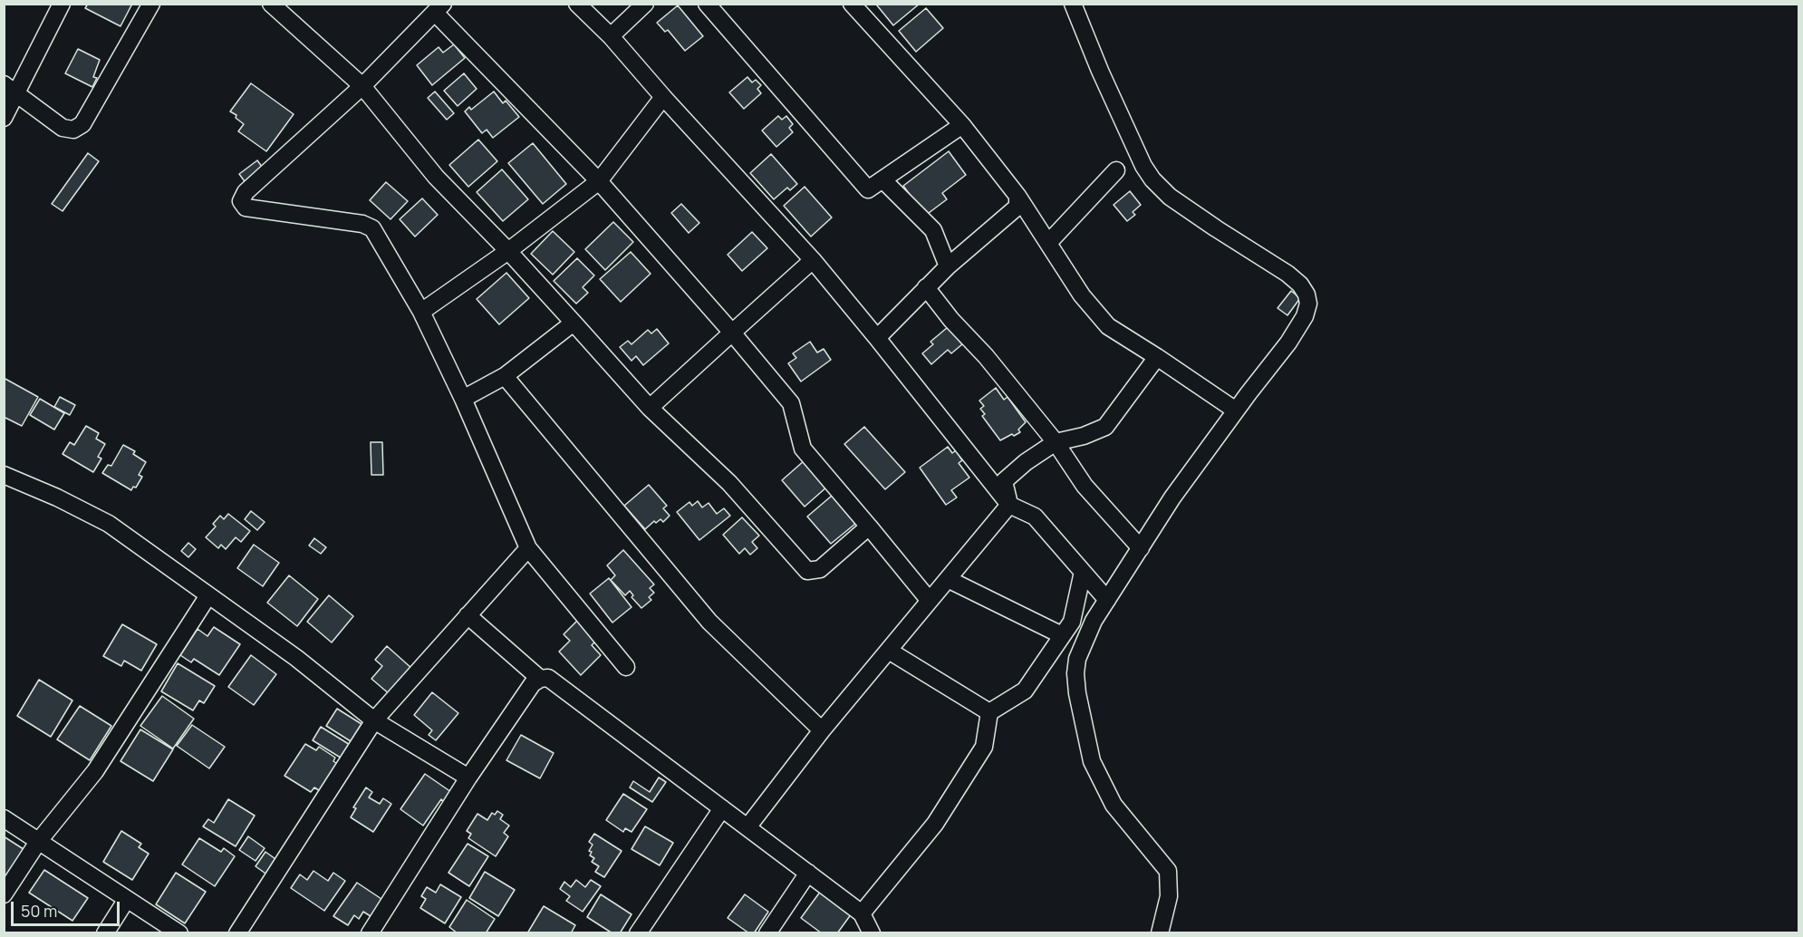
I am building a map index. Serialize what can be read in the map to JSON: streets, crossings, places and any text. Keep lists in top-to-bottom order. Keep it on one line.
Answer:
{"scale_bar":"50 m"}
